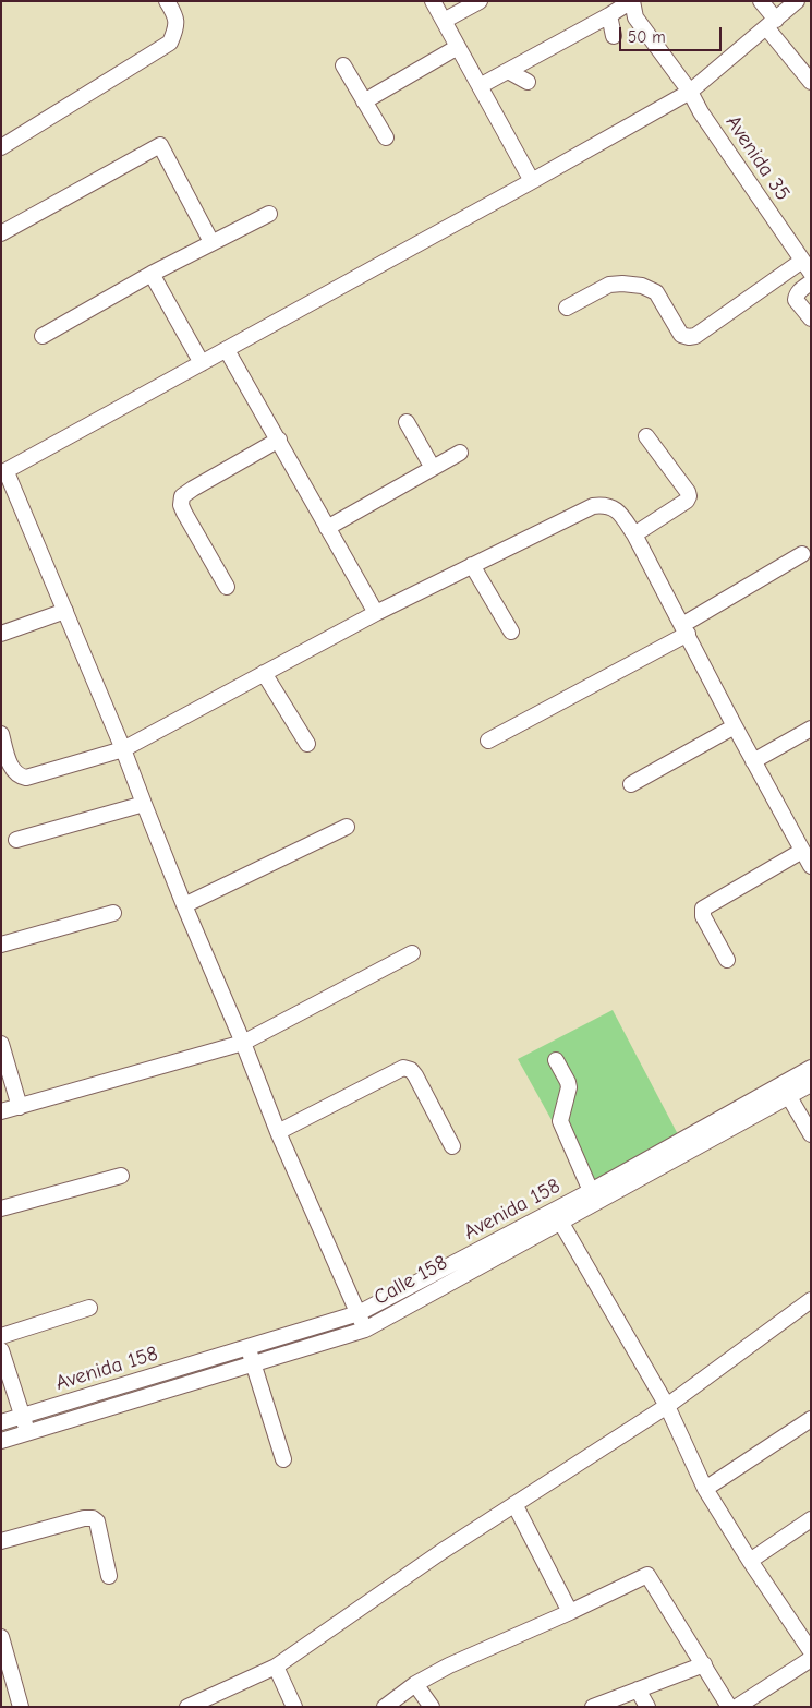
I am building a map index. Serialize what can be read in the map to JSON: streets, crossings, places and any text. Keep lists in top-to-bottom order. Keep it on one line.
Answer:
{"streets":{"street":["Avenida 35","Avenida 158","Calle 158"]},"crossings":[["Avenida 158","Calle 158"]],"scale_bar":"50 m"}
